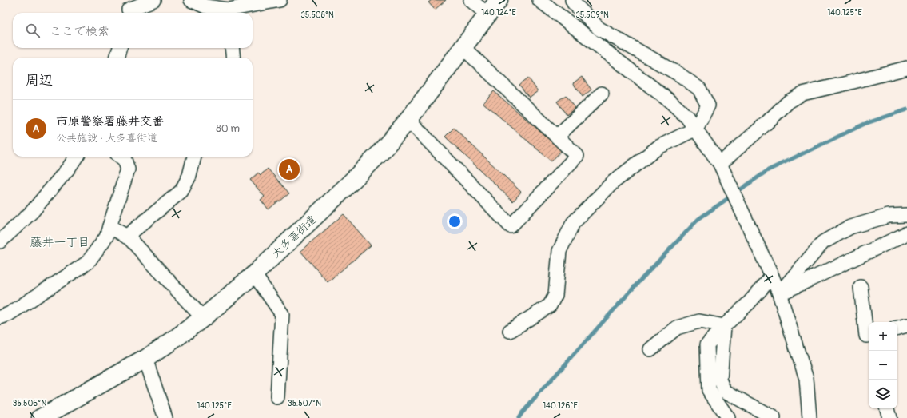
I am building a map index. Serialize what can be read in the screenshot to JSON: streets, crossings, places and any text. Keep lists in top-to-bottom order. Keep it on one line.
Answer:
{"streets":{"highway":["大多喜街道"]},"districts":["藤井一丁目"],"page":{"search":"ここで検索","heading":"周辺","list":[{"mark":"A","name":"市原警察署藤井交番","note":"公共施設 · 大多喜街道","value":"80 m"}],"pins":"A","map_buttons":["+","−"]},"coordinates":["140.124°E","140.125°E","35.508°N","35.509°N","35.506°N","35.507°N","140.126°E"]}
